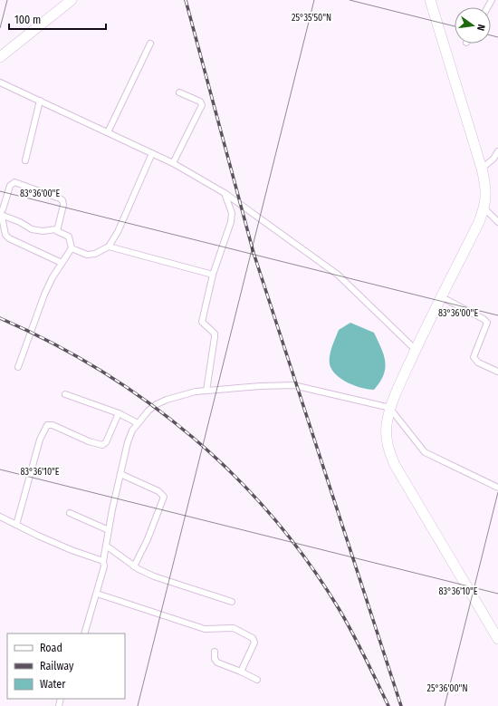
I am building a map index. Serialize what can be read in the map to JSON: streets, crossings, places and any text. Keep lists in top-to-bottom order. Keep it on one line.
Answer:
{"legend":["Road","Railway","Water"],"scale_bar":"100 m","north":"right","coordinates":["25°35'50\"N","83°36'00\"E","83°36'10\"E","25°36'00\"N"]}
